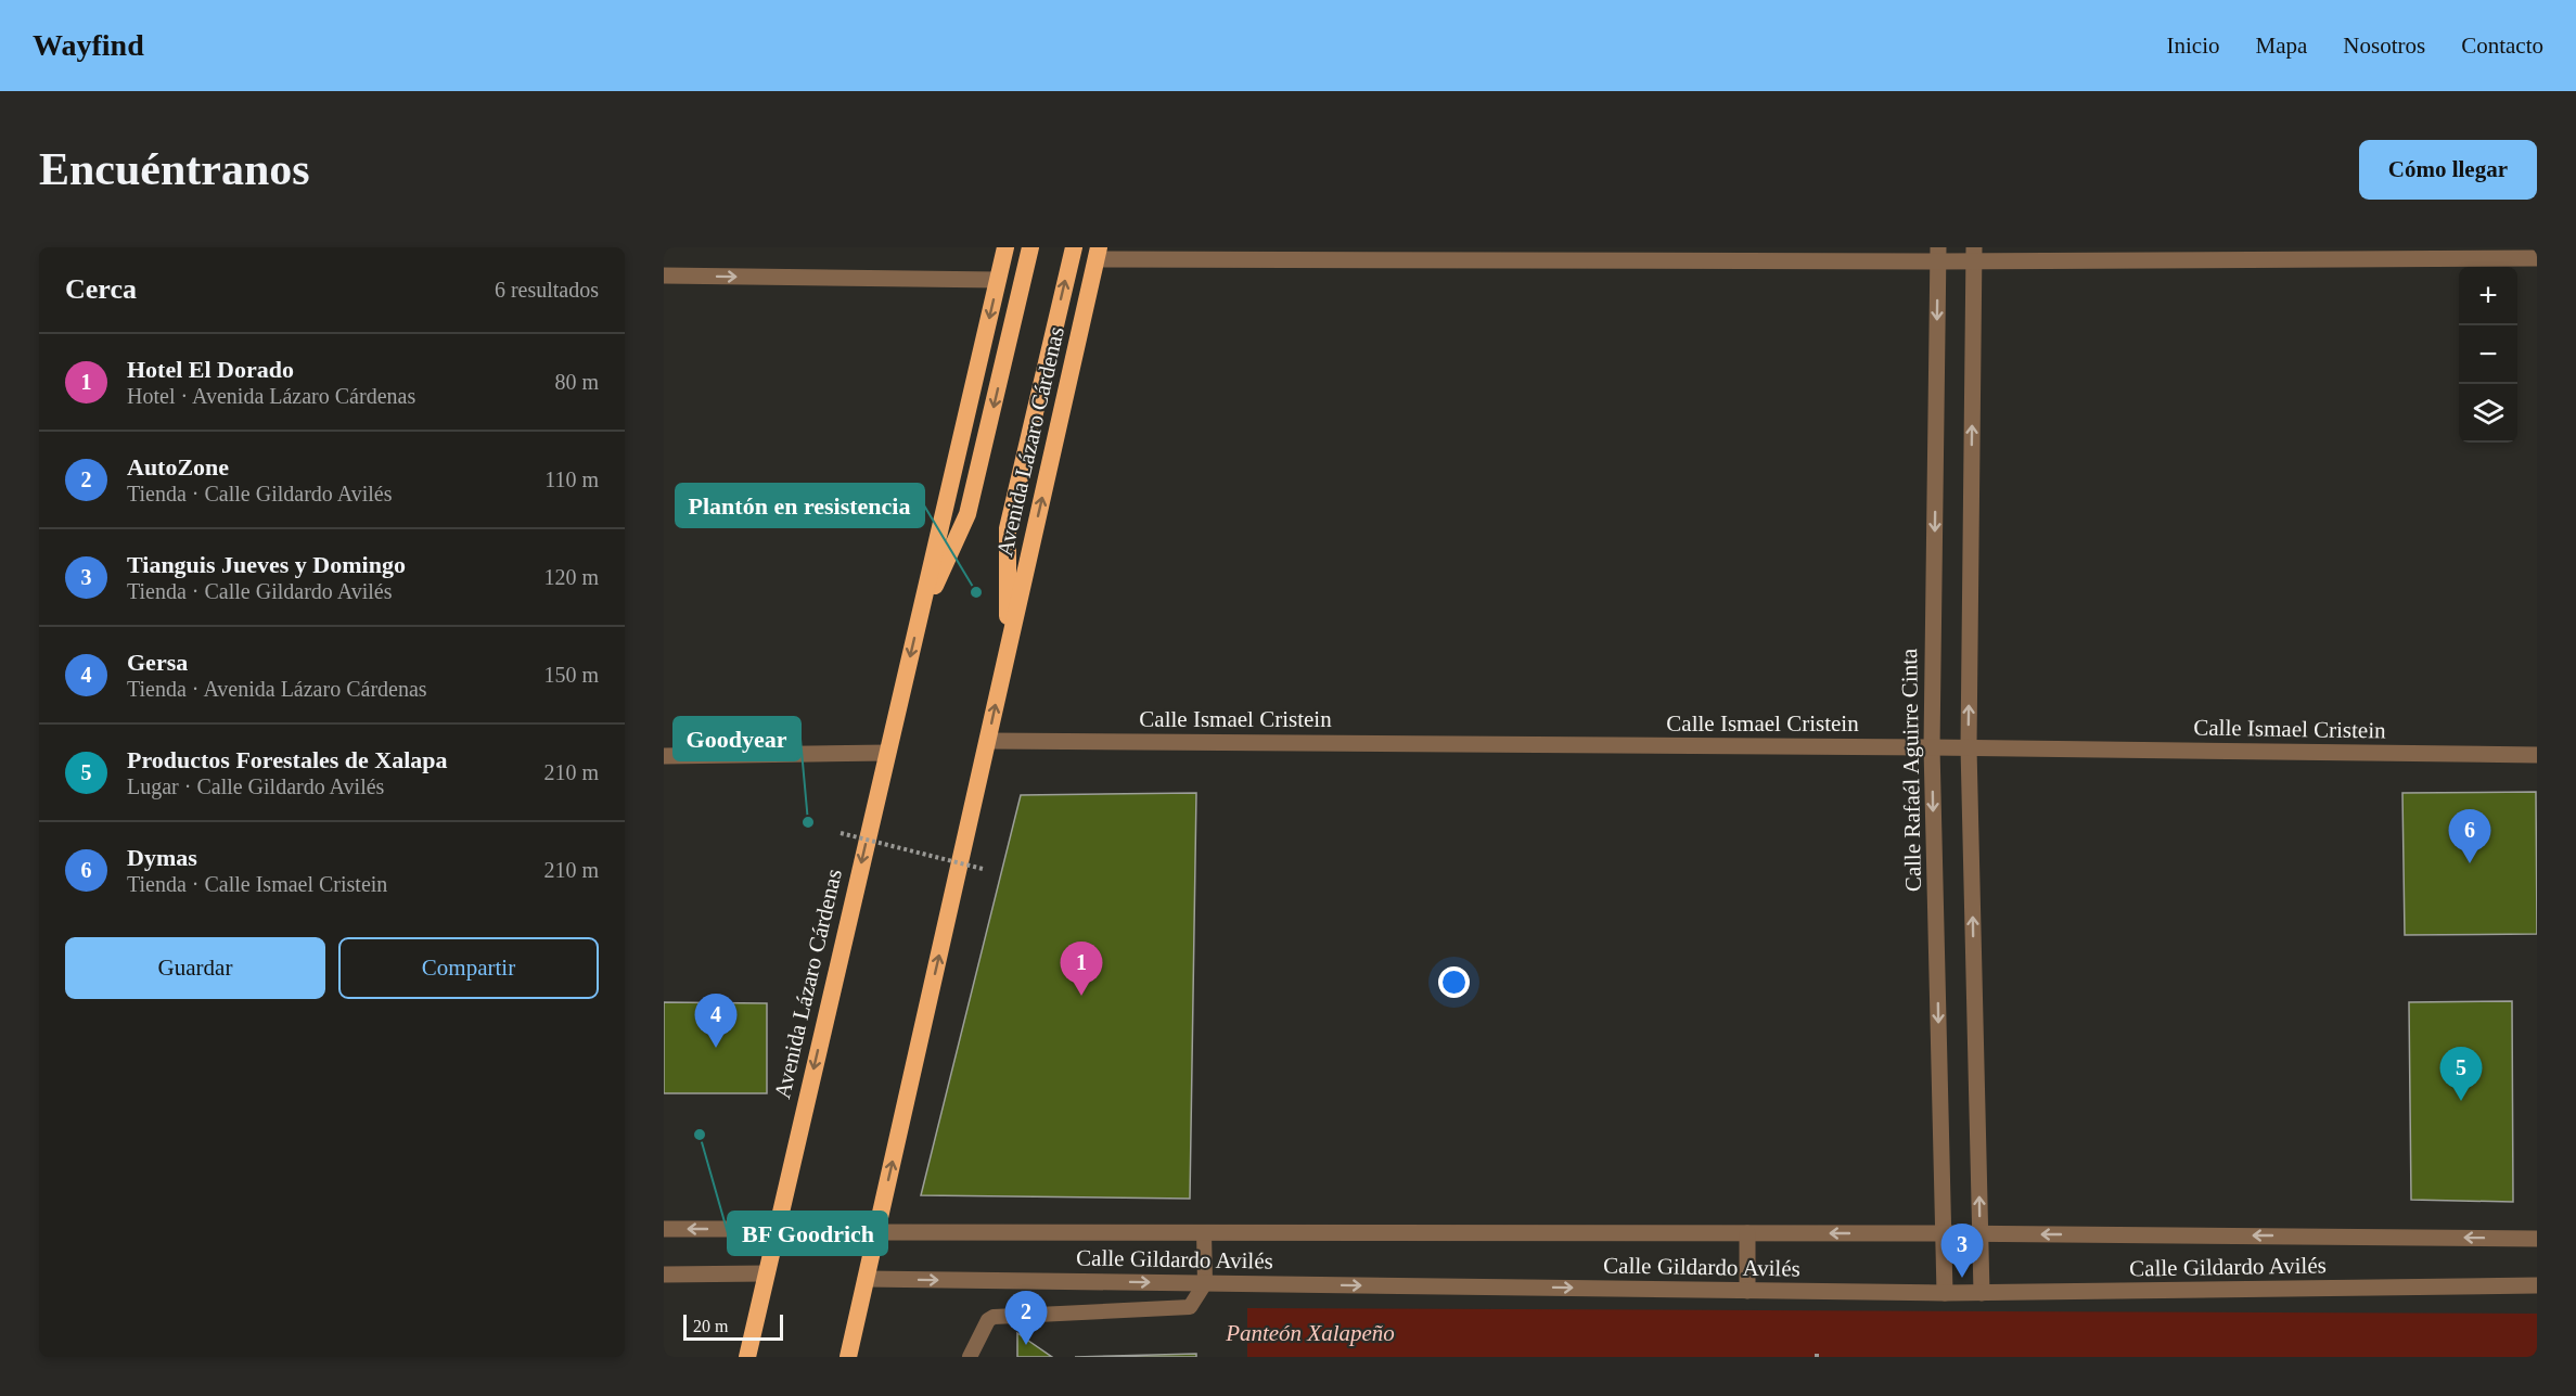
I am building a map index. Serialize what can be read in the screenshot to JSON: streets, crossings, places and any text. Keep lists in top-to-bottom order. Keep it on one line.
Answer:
{"streets":{"highway":["Avenida Lázaro Cárdenas"],"street":["Calle Ismael Cristein","Calle Rafaél Aguirre Cinta","Calle Gildardo Avilés"]},"crossings":[["Avenida Lázaro Cárdenas","Calle Ismael Cristein"],["Avenida Lázaro Cárdenas","Calle Gildardo Avilés"],["Calle Ismael Cristein","Calle Rafaél Aguirre Cinta"],["Calle Rafaél Aguirre Cinta","Calle Gildardo Avilés"]],"parks":["Panteón Xalapeño"],"places":["Plantón en resistencia","Goodyear","BF Goodrich"],"scale_bar":"20 m","page":{"header":"Wayfind","nav":["Inicio","Mapa","Nosotros","Contacto"],"buttons":["Cómo llegar",["Guardar","Compartir"]],"title":"Encuéntranos","heading":["Cerca","6 resultados"],"map_buttons":["+","−"],"list":[{"mark":"1","name":"Hotel El Dorado","note":"Hotel · Avenida Lázaro Cárdenas","value":"80 m"},{"mark":"2","name":"AutoZone","note":"Tienda · Calle Gildardo Avilés","value":"110 m"},{"mark":"3","name":"Tianguis Jueves y Domingo","note":"Tienda · Calle Gildardo Avilés","value":"120 m"},{"mark":"4","name":"Gersa","note":"Tienda · Avenida Lázaro Cárdenas","value":"150 m"},{"mark":"5","name":"Productos Forestales de Xalapa","note":"Lugar · Calle Gildardo Avilés","value":"210 m"},{"mark":"6","name":"Dymas","note":"Tienda · Calle Ismael Cristein","value":"210 m"}],"pins":["6","1","4","5","3","2"],"scale":"20 m"}}
